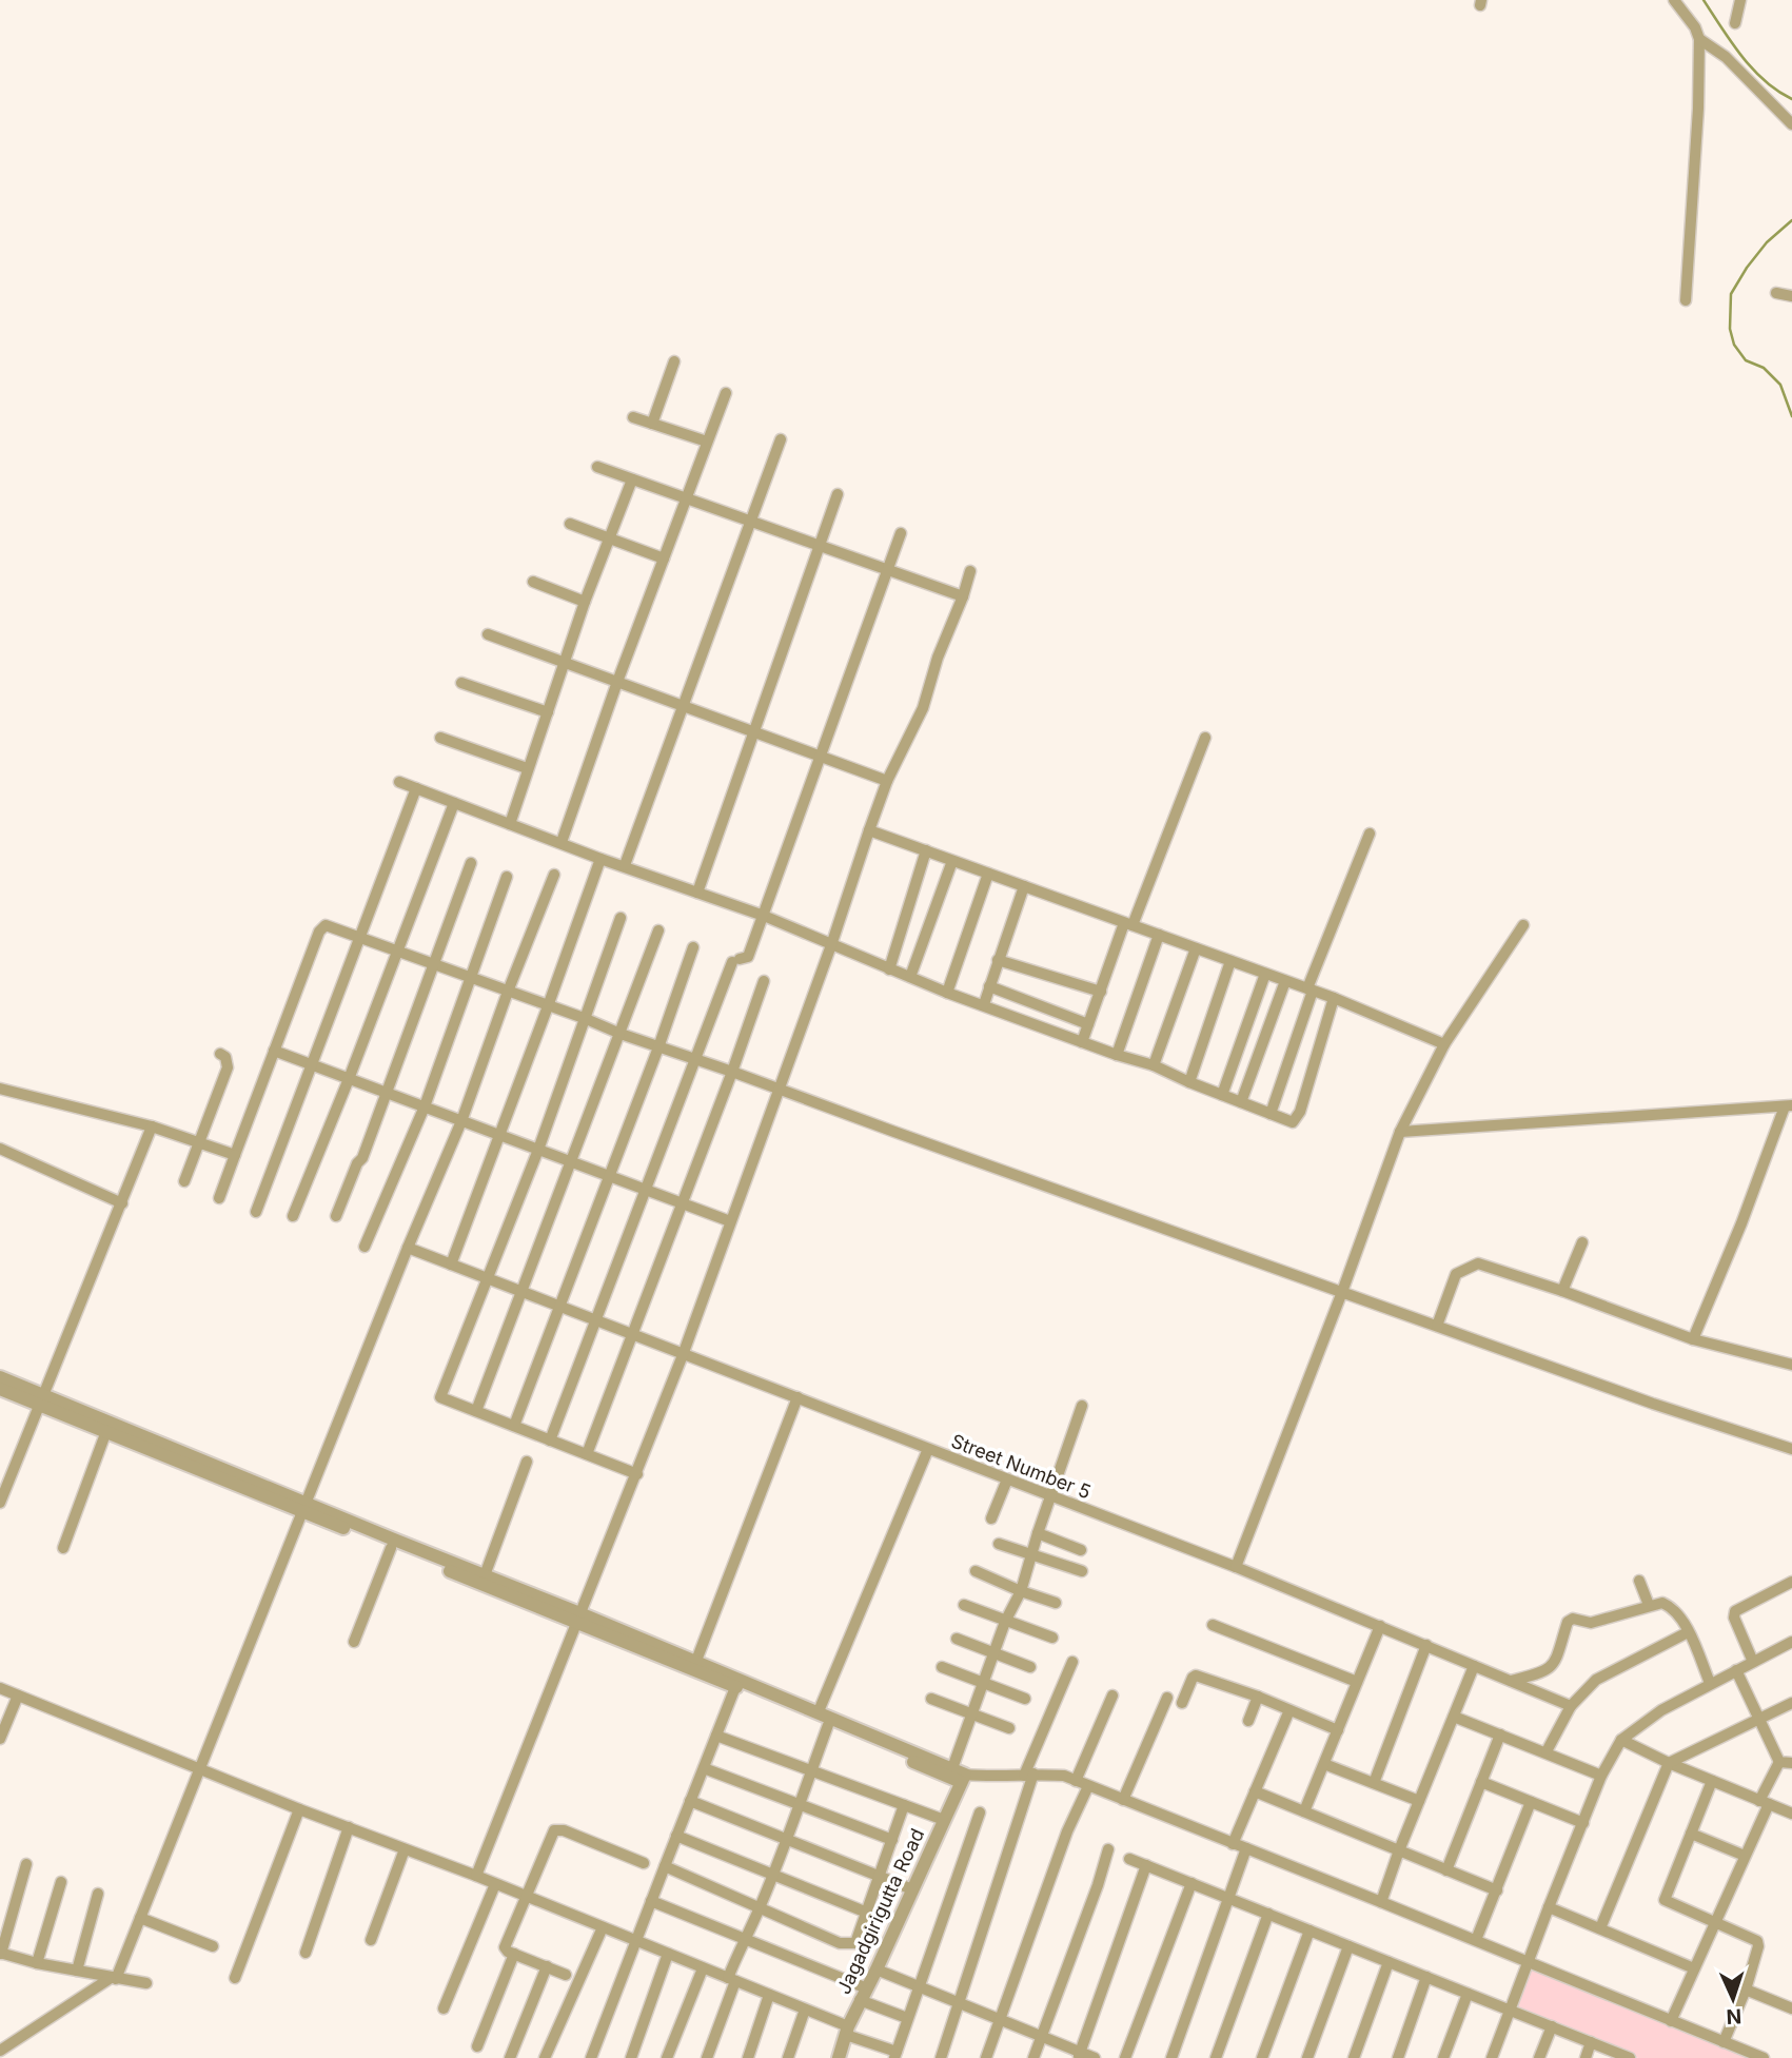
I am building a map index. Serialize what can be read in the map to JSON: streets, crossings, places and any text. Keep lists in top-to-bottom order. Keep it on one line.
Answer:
{"streets":{"street":["Street Number 5","Jagadgirigutta Road"]},"north":"bottom"}
